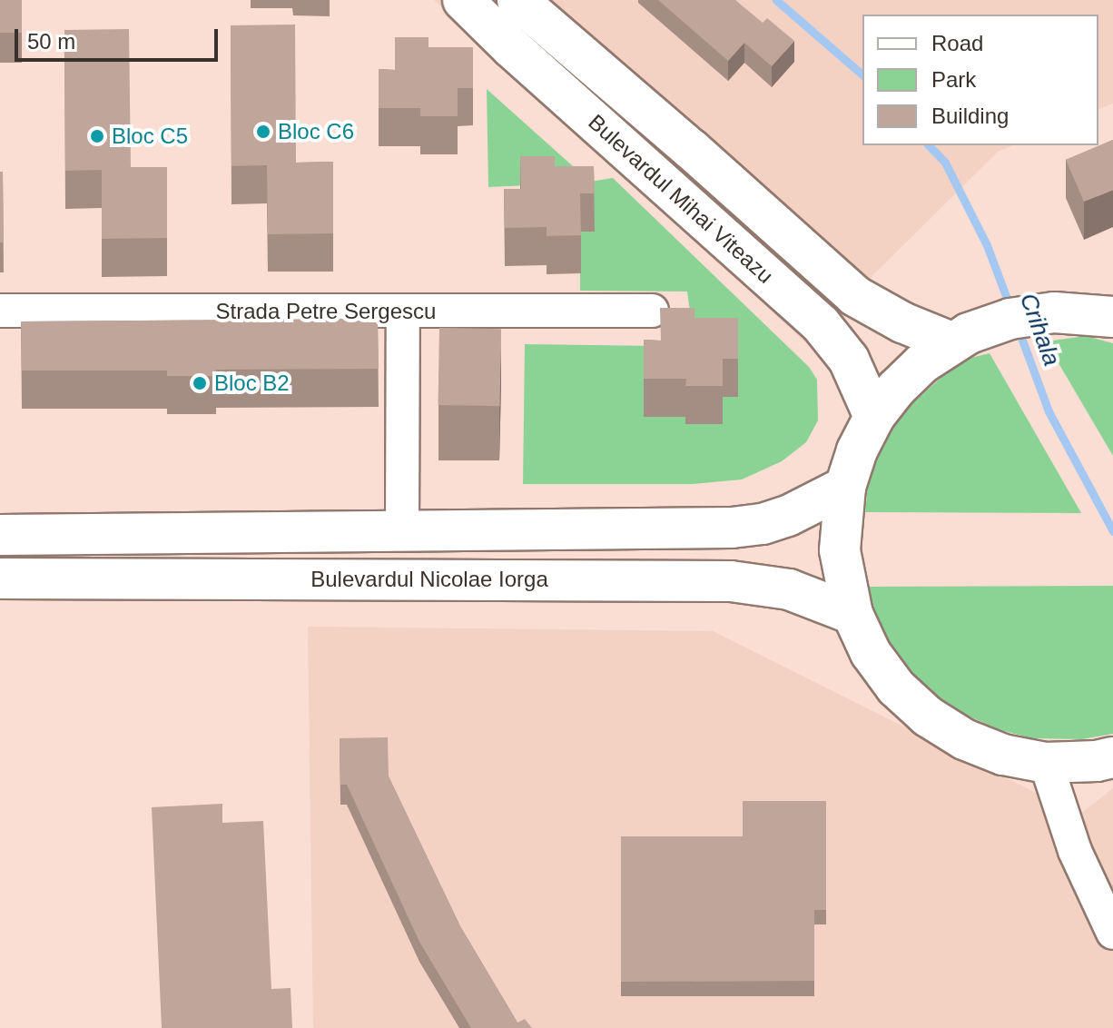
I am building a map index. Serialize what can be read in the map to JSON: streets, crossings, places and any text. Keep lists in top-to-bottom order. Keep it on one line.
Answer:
{"streets":{"main road":["Bulevardul Mihai Viteazu","Bulevardul Nicolae Iorga"],"street":["Strada Petre Sergescu"]},"water":["Crihala"],"places":["Bloc C6","Bloc C5","Bloc B2"],"legend":["Road","Park","Building"],"scale_bar":"50 m"}
